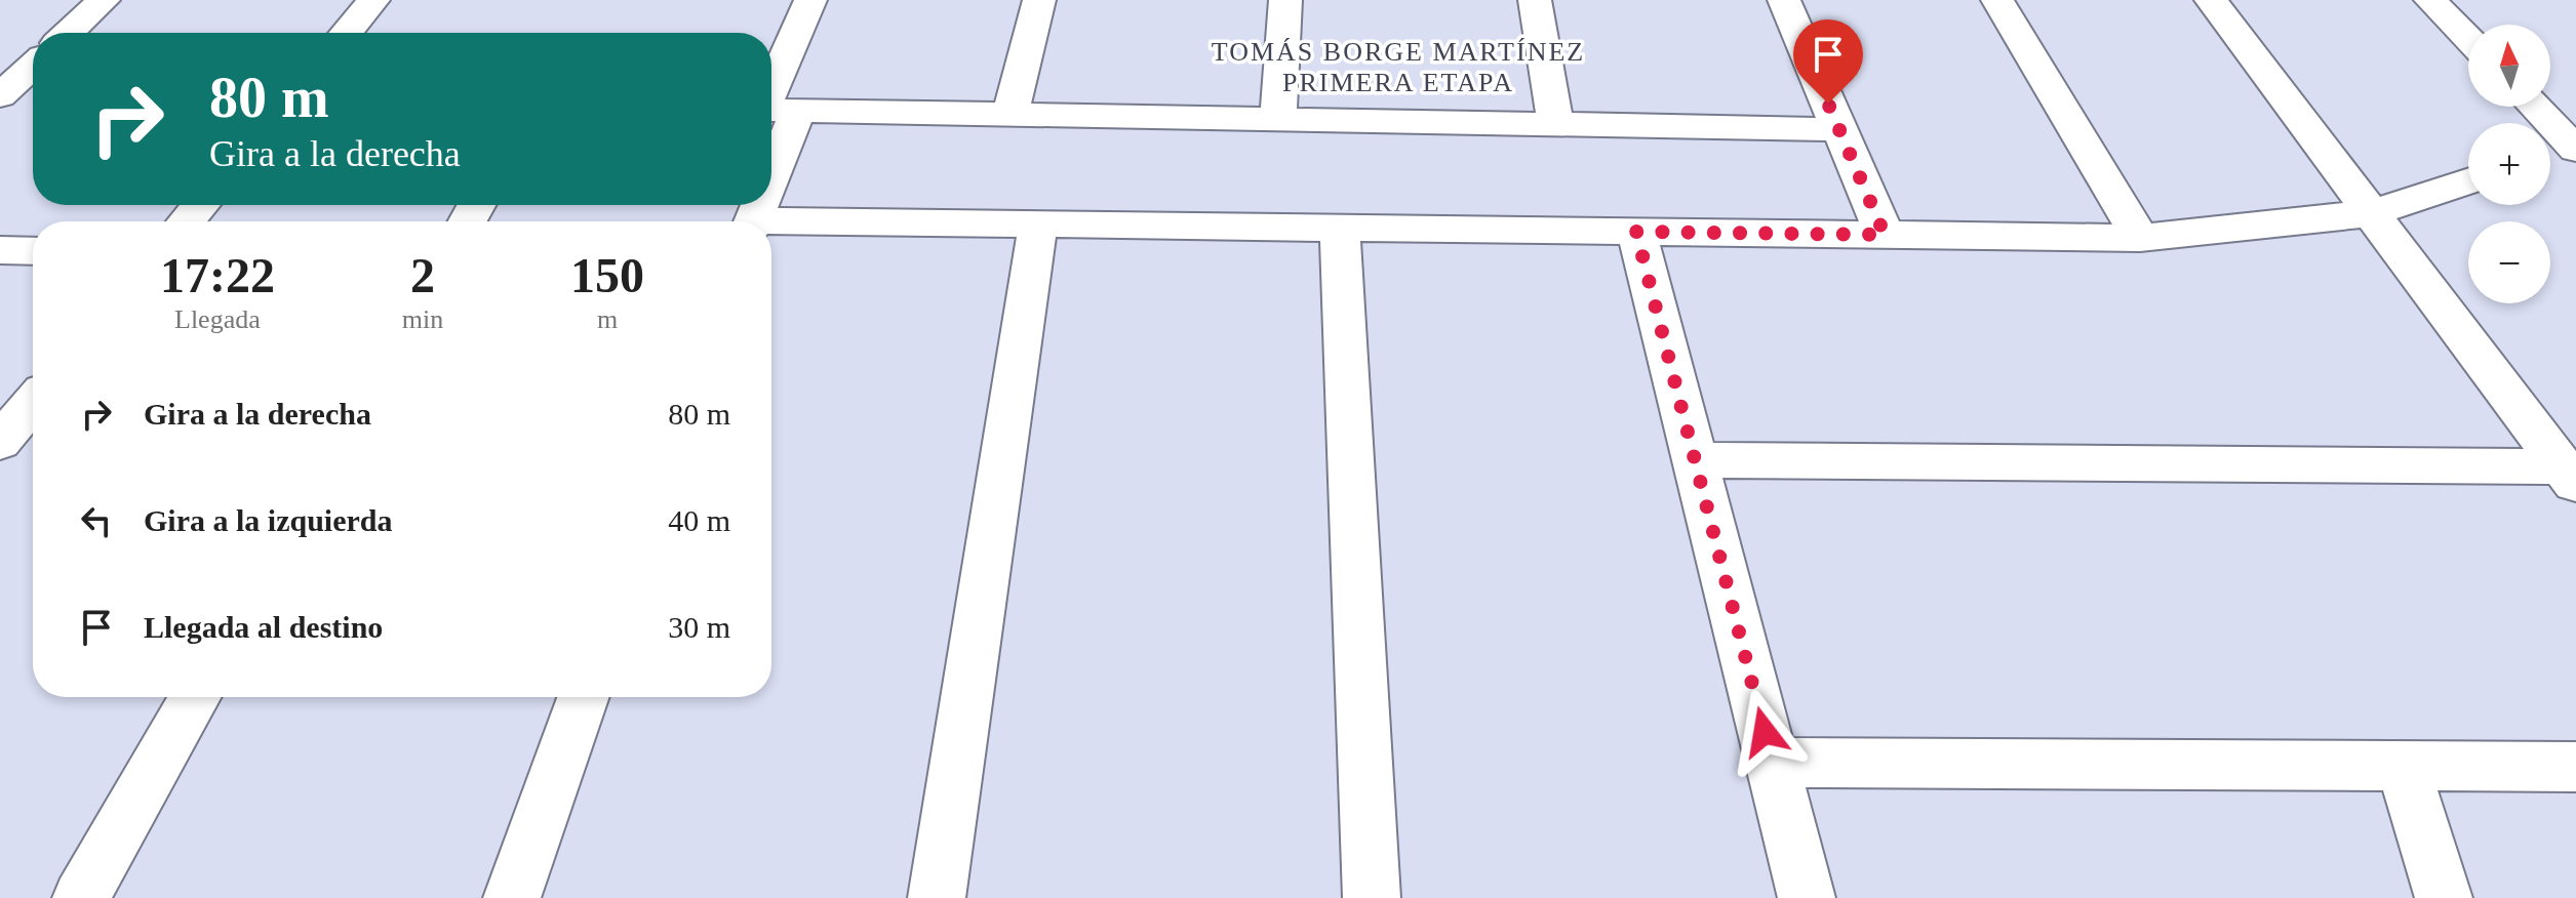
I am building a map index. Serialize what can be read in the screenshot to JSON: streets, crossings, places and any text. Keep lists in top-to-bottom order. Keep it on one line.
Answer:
{"districts":["TOMÁS BORGE MARTÍNEZ PRIMERA ETAPA"],"north":"top","page":{"map_buttons":["+","−"],"turn":["80 m","Gira a la derecha"],"eta":["17:22","Llegada","2","min","150","m"],"list":[{"name":"Gira a la derecha","value":"80 m"},{"name":"Gira a la izquierda","value":"40 m"},{"name":"Llegada al destino","value":"30 m"}]}}
